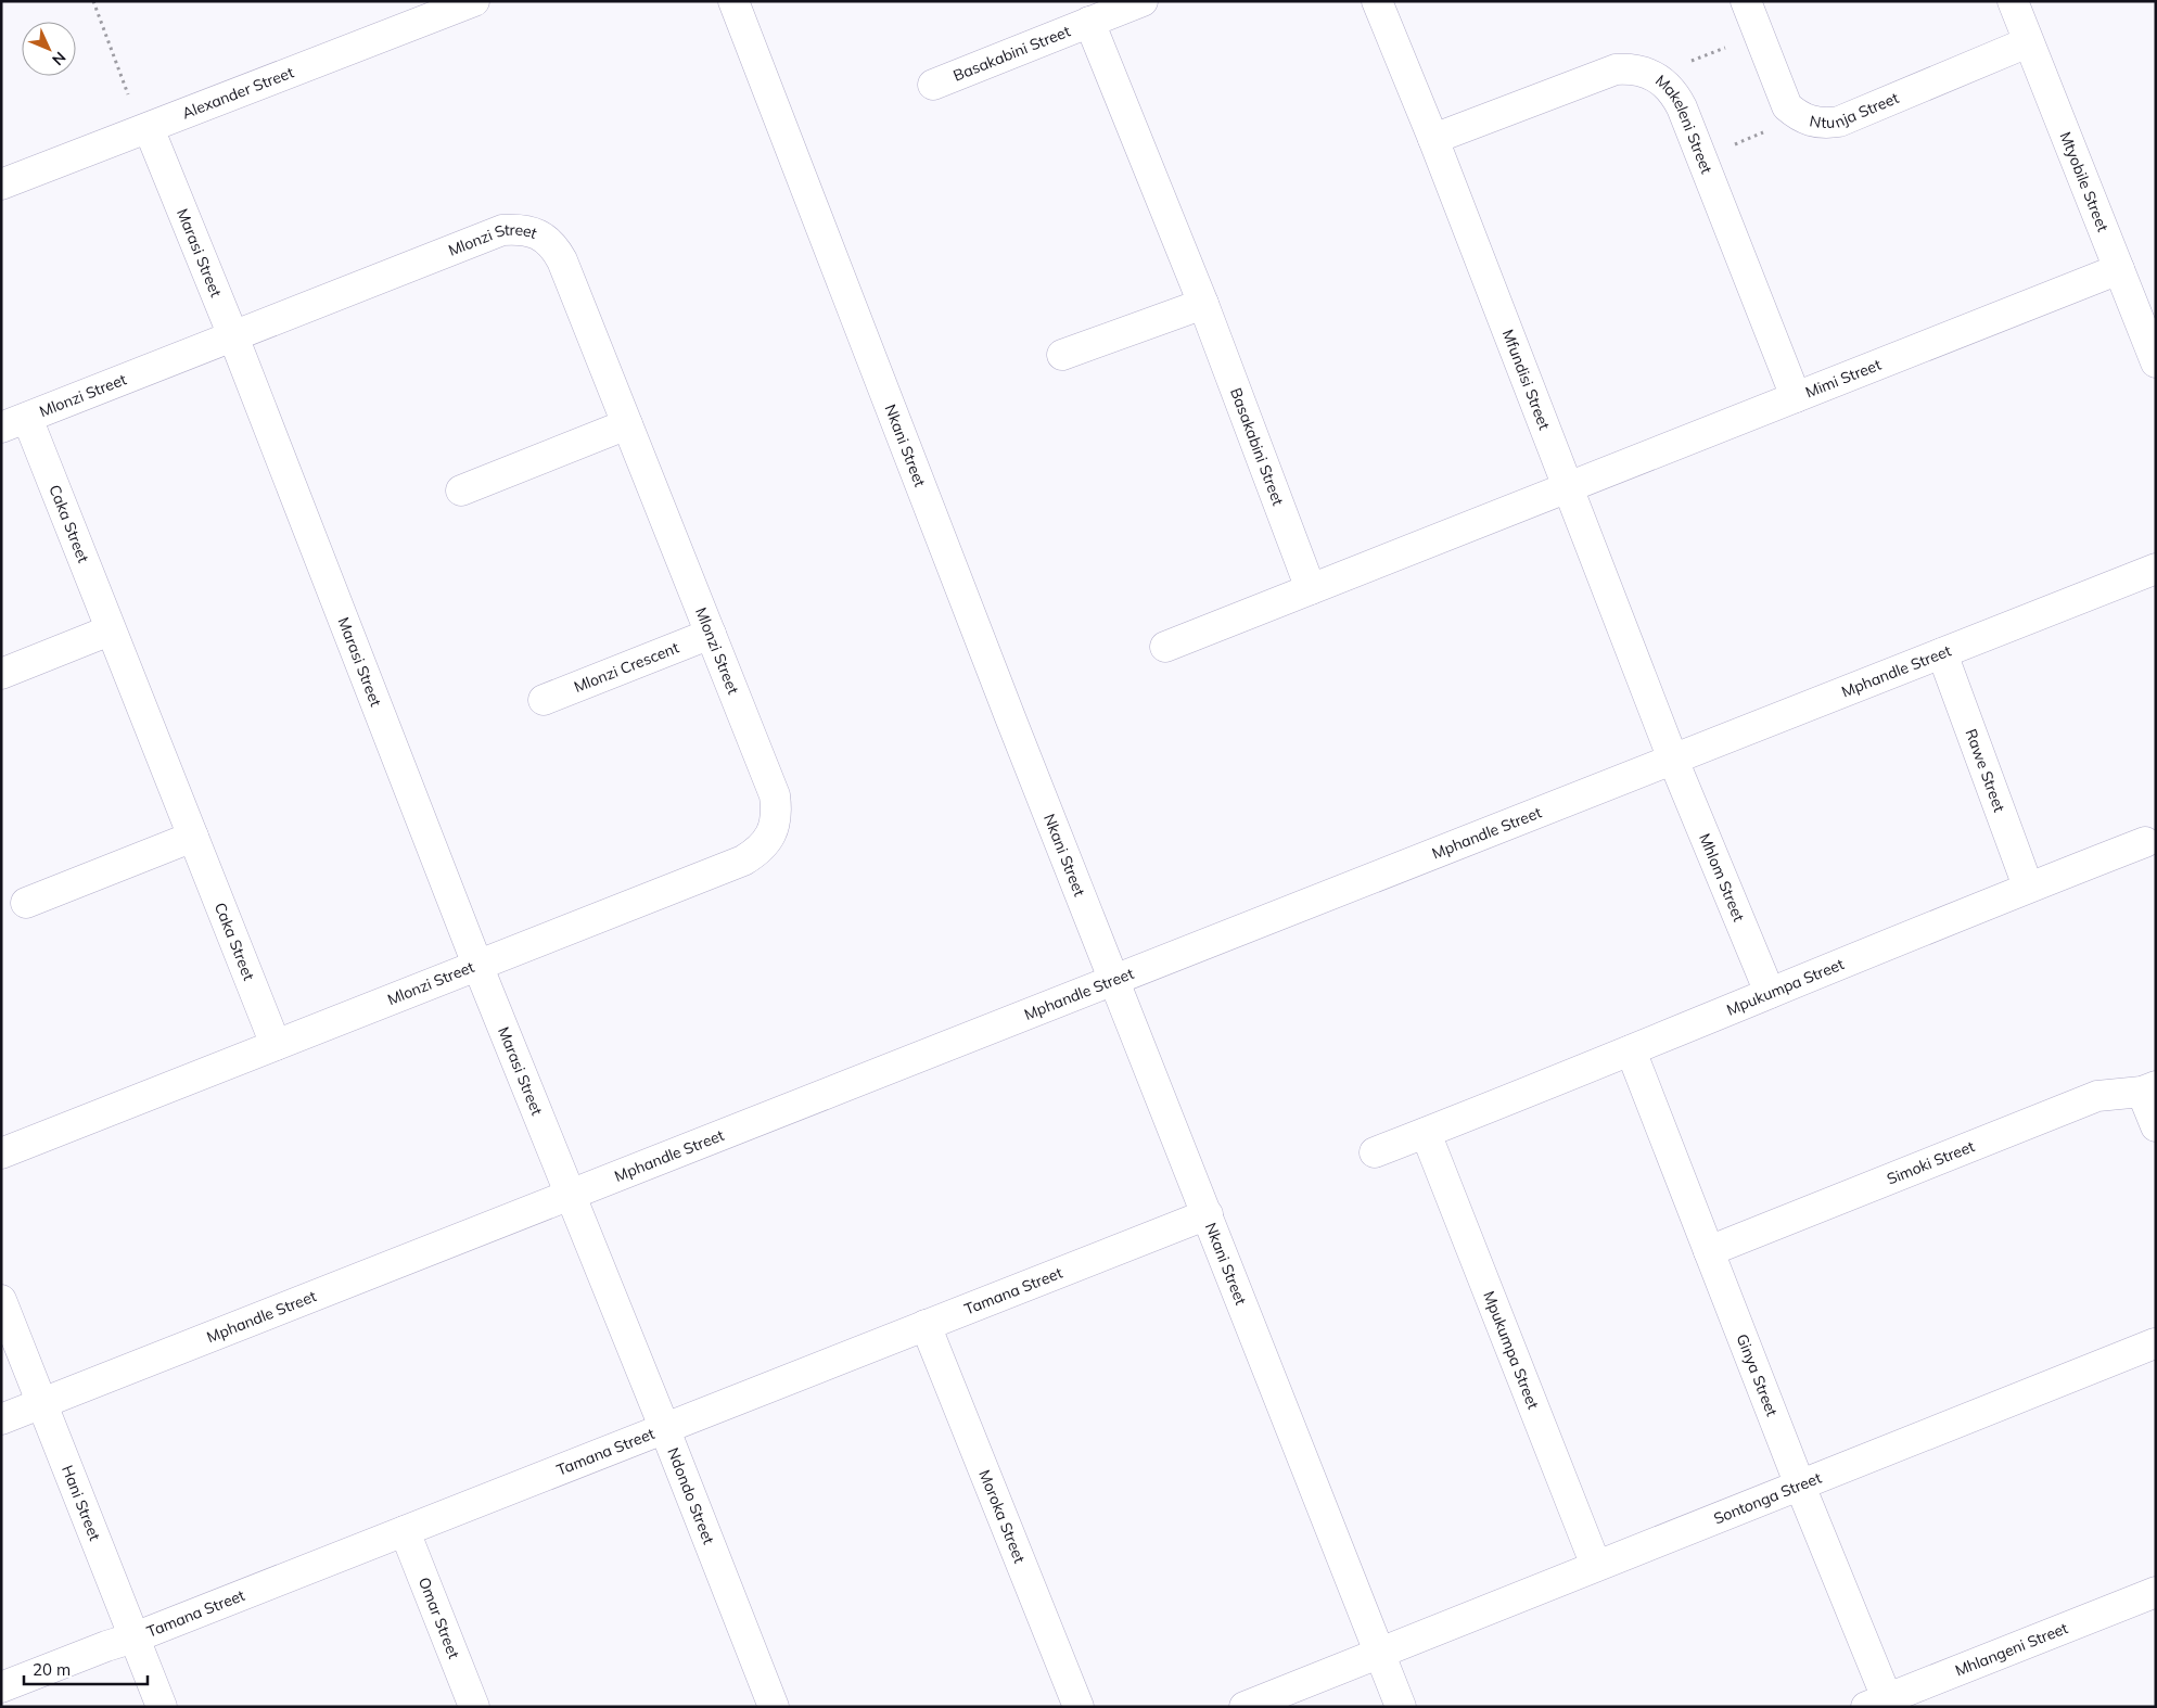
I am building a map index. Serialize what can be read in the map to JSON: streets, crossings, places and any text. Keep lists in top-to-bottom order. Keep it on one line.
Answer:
{"streets":{"street":["Basakabini Street","Alexander Street","Ntunja Street","Makeleni Street","Mtyobile Street","Mlonzi Street","Marasi Street","Mimi Street","Mfundisi Street","Nkani Street","Caka Street","Mlonzi Crescent","Mphandle Street","Rawe Street","Mhlom Street","Mpukumpa Street","Simoki Street","Tamana Street","Ginya Street","Ndondo Street","Sontonga Street","Hani Street","Moroka Street","Omar Street","Mhlangeni Street"]},"crossings":[["Alexander Street","Marasi Street"],["Ntunja Street","Mtyobile Street"],["Makeleni Street","Mimi Street"],["Makeleni Street","Mfundisi Street"],["Mtyobile Street","Mimi Street"],["Mlonzi Street","Marasi Street"],["Mlonzi Street","Caka Street"],["Mlonzi Street","Mlonzi Crescent"],["Marasi Street","Mphandle Street"],["Marasi Street","Ndondo Street"],["Mimi Street","Mfundisi Street"],["Mfundisi Street","Mphandle Street"],["Mfundisi Street","Mhlom Street"],["Nkani Street","Mphandle Street"],["Nkani Street","Tamana Street"],["Nkani Street","Sontonga Street"],["Mphandle Street","Rawe Street"],["Mphandle Street","Mhlom Street"],["Mphandle Street","Ndondo Street"],["Mphandle Street","Hani Street"],["Rawe Street","Mpukumpa Street"],["Mhlom Street","Mpukumpa Street"],["Mpukumpa Street","Ginya Street"],["Mpukumpa Street","Sontonga Street"],["Simoki Street","Ginya Street"],["Tamana Street","Ndondo Street"],["Tamana Street","Hani Street"],["Tamana Street","Moroka Street"],["Tamana Street","Omar Street"],["Ginya Street","Sontonga Street"],["Ginya Street","Mhlangeni Street"]],"scale_bar":"20 m","north":"bottom right"}
